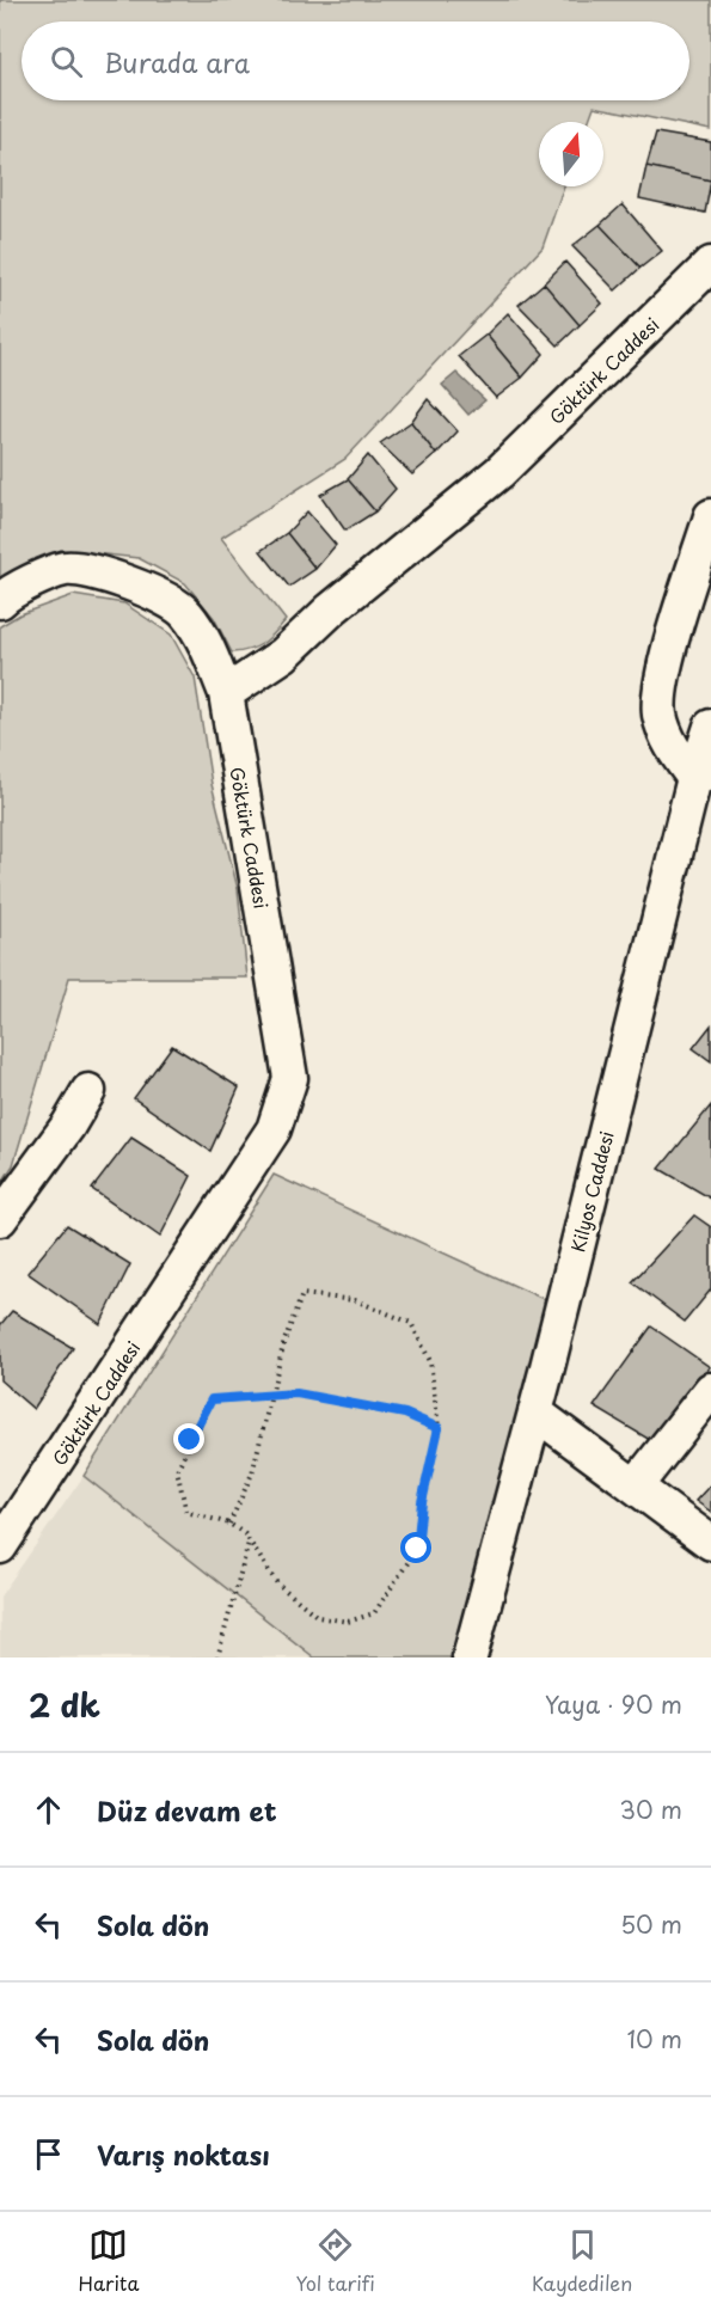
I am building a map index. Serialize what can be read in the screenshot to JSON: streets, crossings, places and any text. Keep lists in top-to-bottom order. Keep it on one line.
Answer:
{"streets":{"street":["Göktürk Caddesi","Kilyos Caddesi"]},"north":"top","page":{"search":"Burada ara","heading":["2 dk","Yaya · 90 m"],"list":[["Düz devam et","30 m"],["Sola dön","50 m"],["Sola dön","10 m"],"Varış noktası"],"nav":["Harita","Yol tarifi","Kaydedilen"]}}
